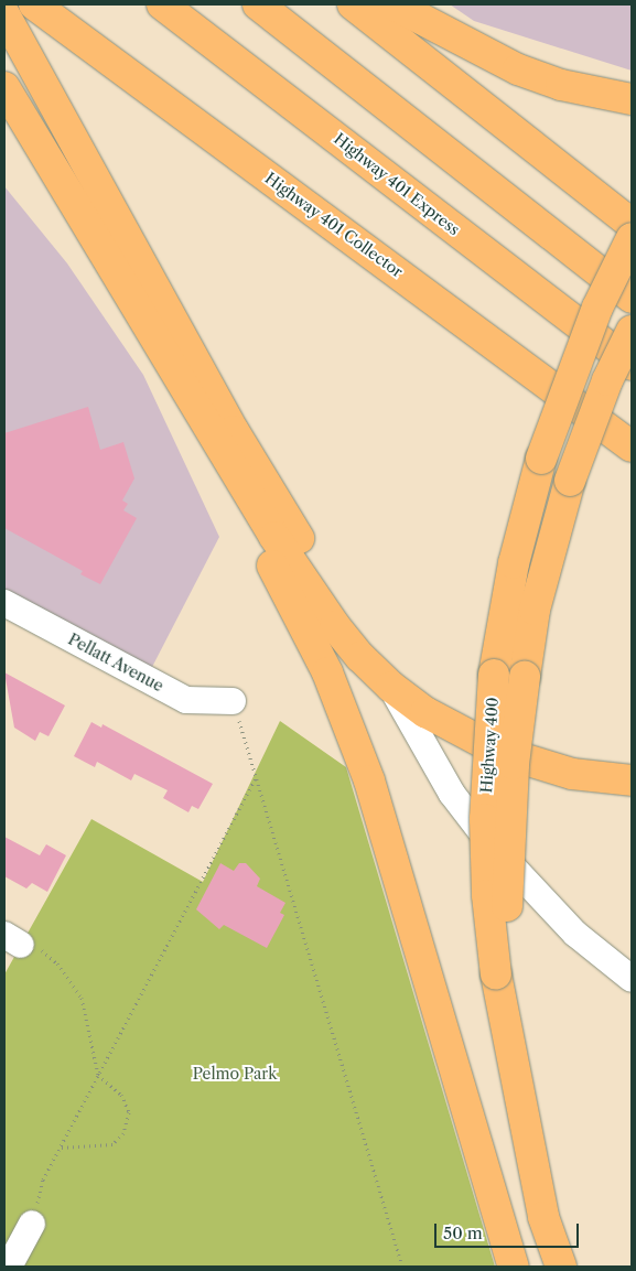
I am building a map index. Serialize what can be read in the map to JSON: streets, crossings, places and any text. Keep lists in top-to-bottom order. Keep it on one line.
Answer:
{"streets":{"highway":["Highway 401 Express","Highway 401 Collector","Highway 400"],"street":["Pellatt Avenue"]},"parks":["Pelmo Park"],"scale_bar":"50 m"}
